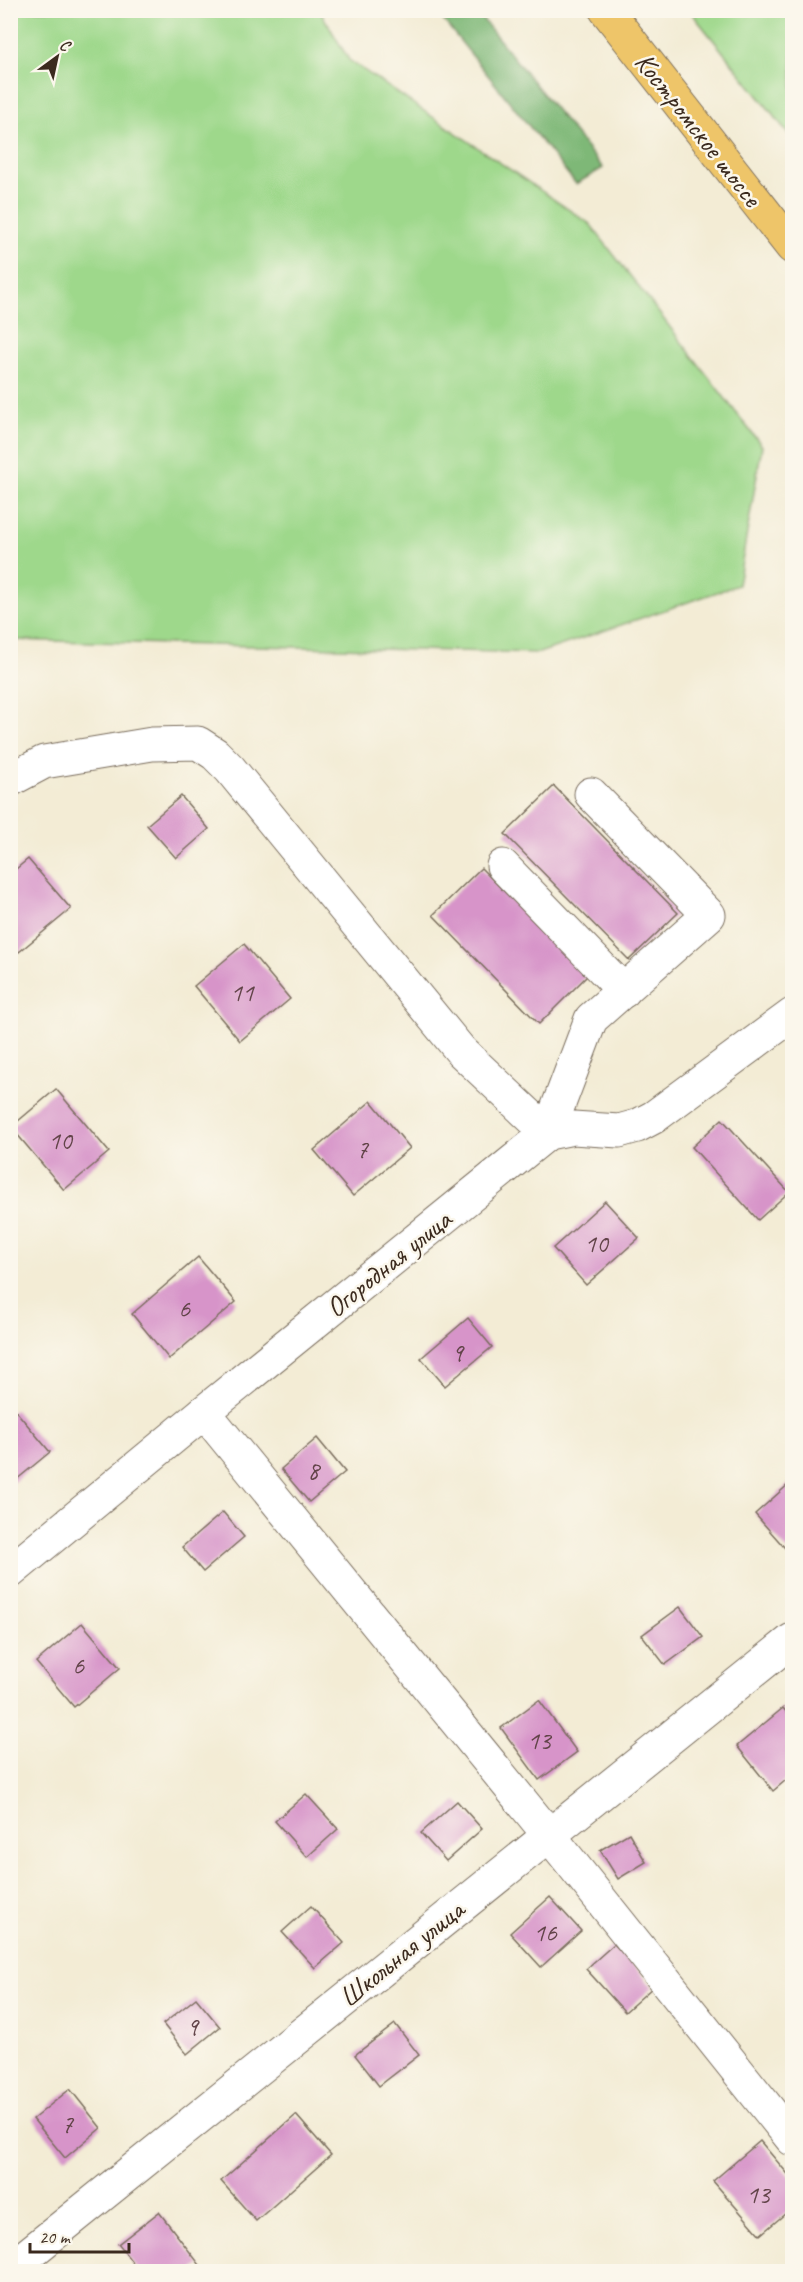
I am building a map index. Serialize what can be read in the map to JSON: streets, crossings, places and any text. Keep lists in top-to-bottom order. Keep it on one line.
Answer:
{"streets":{"highway":["Костромское шоссе"],"street":["Огородная улица","Школьная улица"]},"house_numbers":["11","10","7","10","6","9","8","6","13","16","9","7","13"],"scale_bar":"20 m","north":"top right"}
